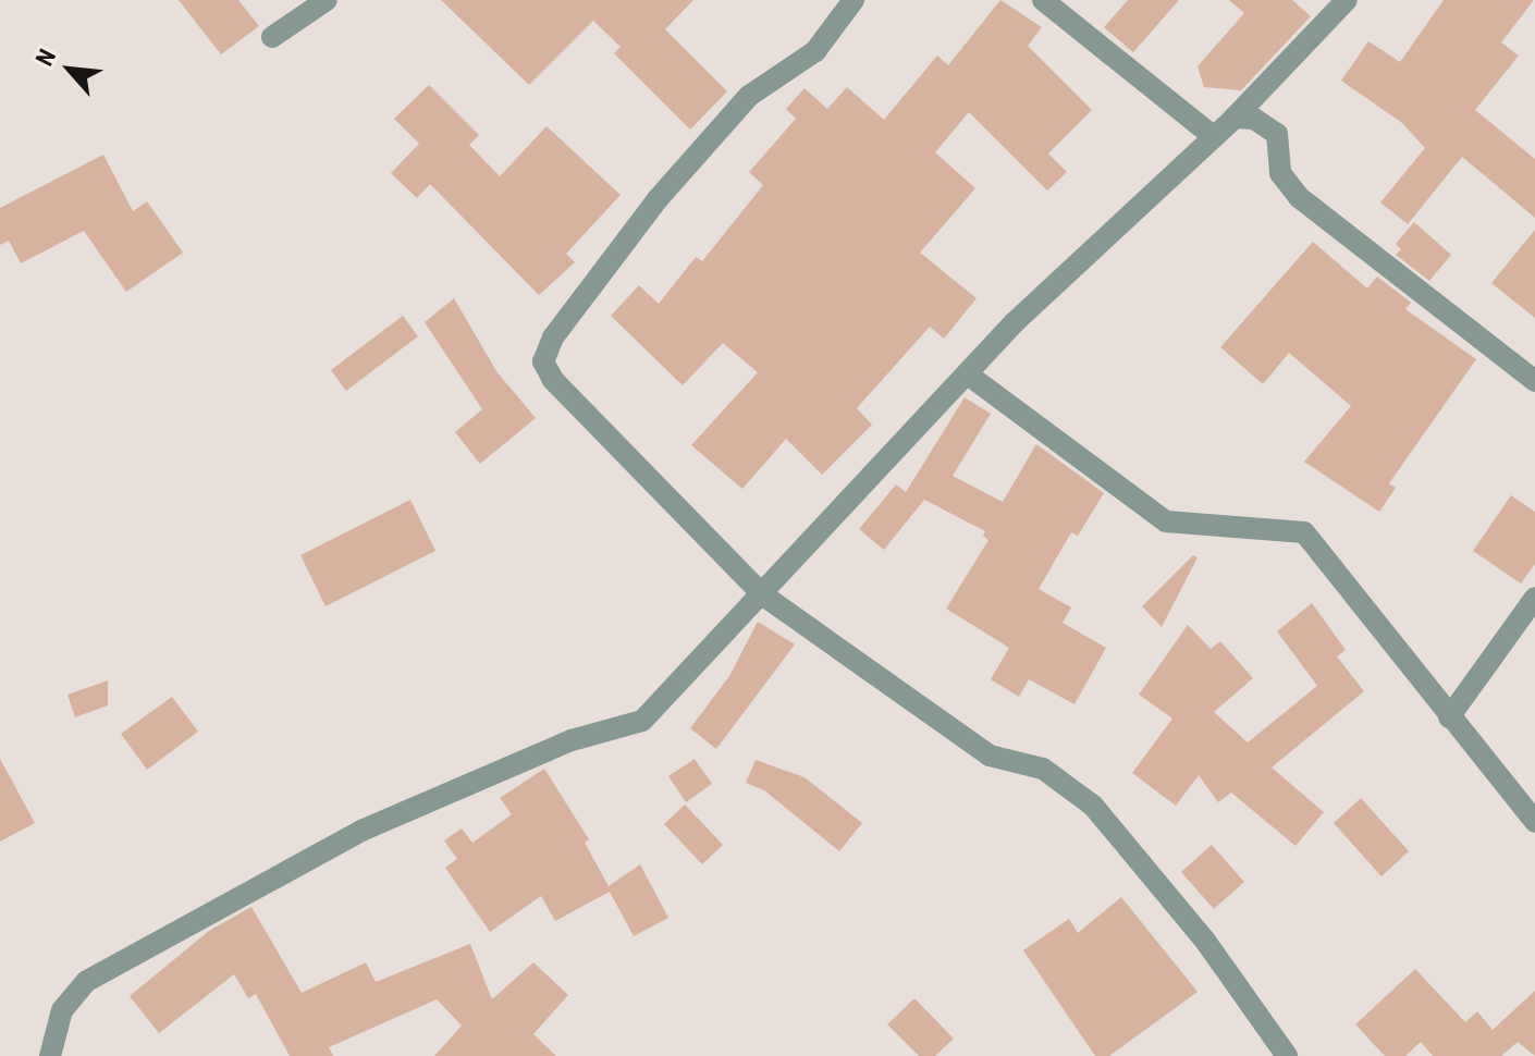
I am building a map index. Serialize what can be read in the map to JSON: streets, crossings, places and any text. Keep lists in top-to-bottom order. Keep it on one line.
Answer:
{"north":"top left"}
